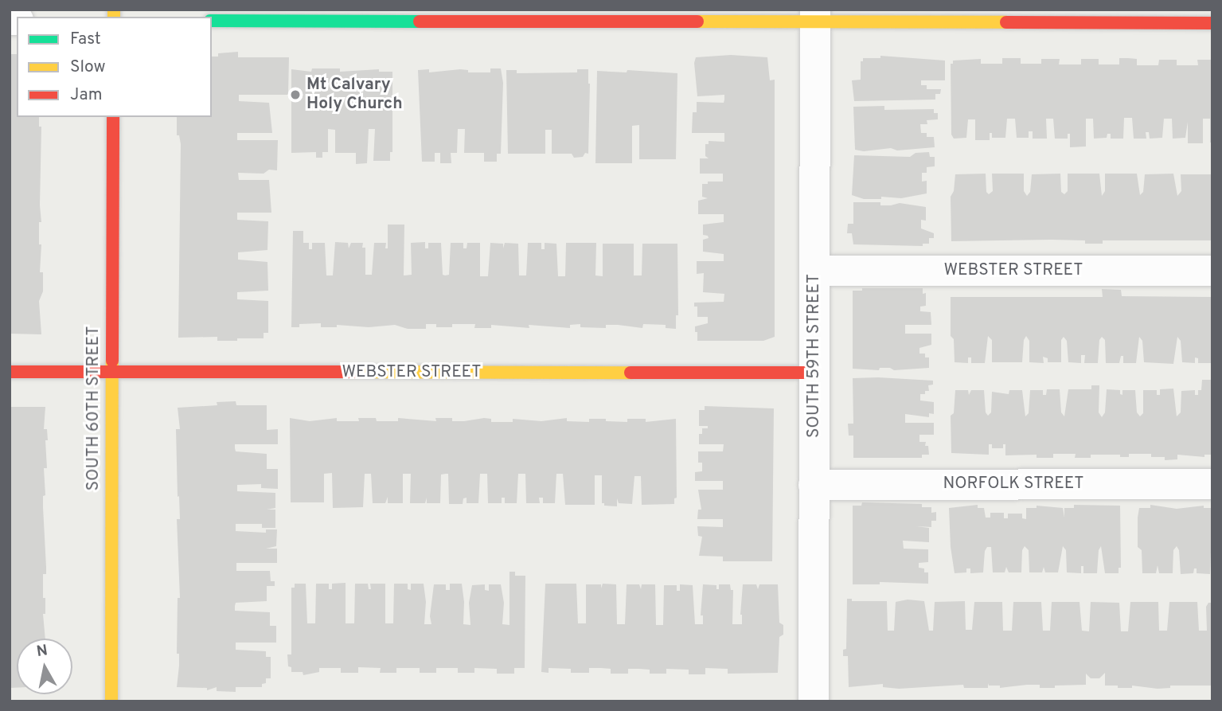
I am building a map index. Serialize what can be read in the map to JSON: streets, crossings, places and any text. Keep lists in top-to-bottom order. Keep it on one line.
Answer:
{"streets":{"street":["WEBSTER STREET","SOUTH 59TH STREET","SOUTH 60TH STREET","NORFOLK STREET"]},"crossings":[["WEBSTER STREET","SOUTH 59TH STREET"],["WEBSTER STREET","SOUTH 60TH STREET"],["SOUTH 59TH STREET","NORFOLK STREET"]],"places":["Mt Calvary Holy Church"],"legend":["Fast","Slow","Jam"],"north":"top"}
